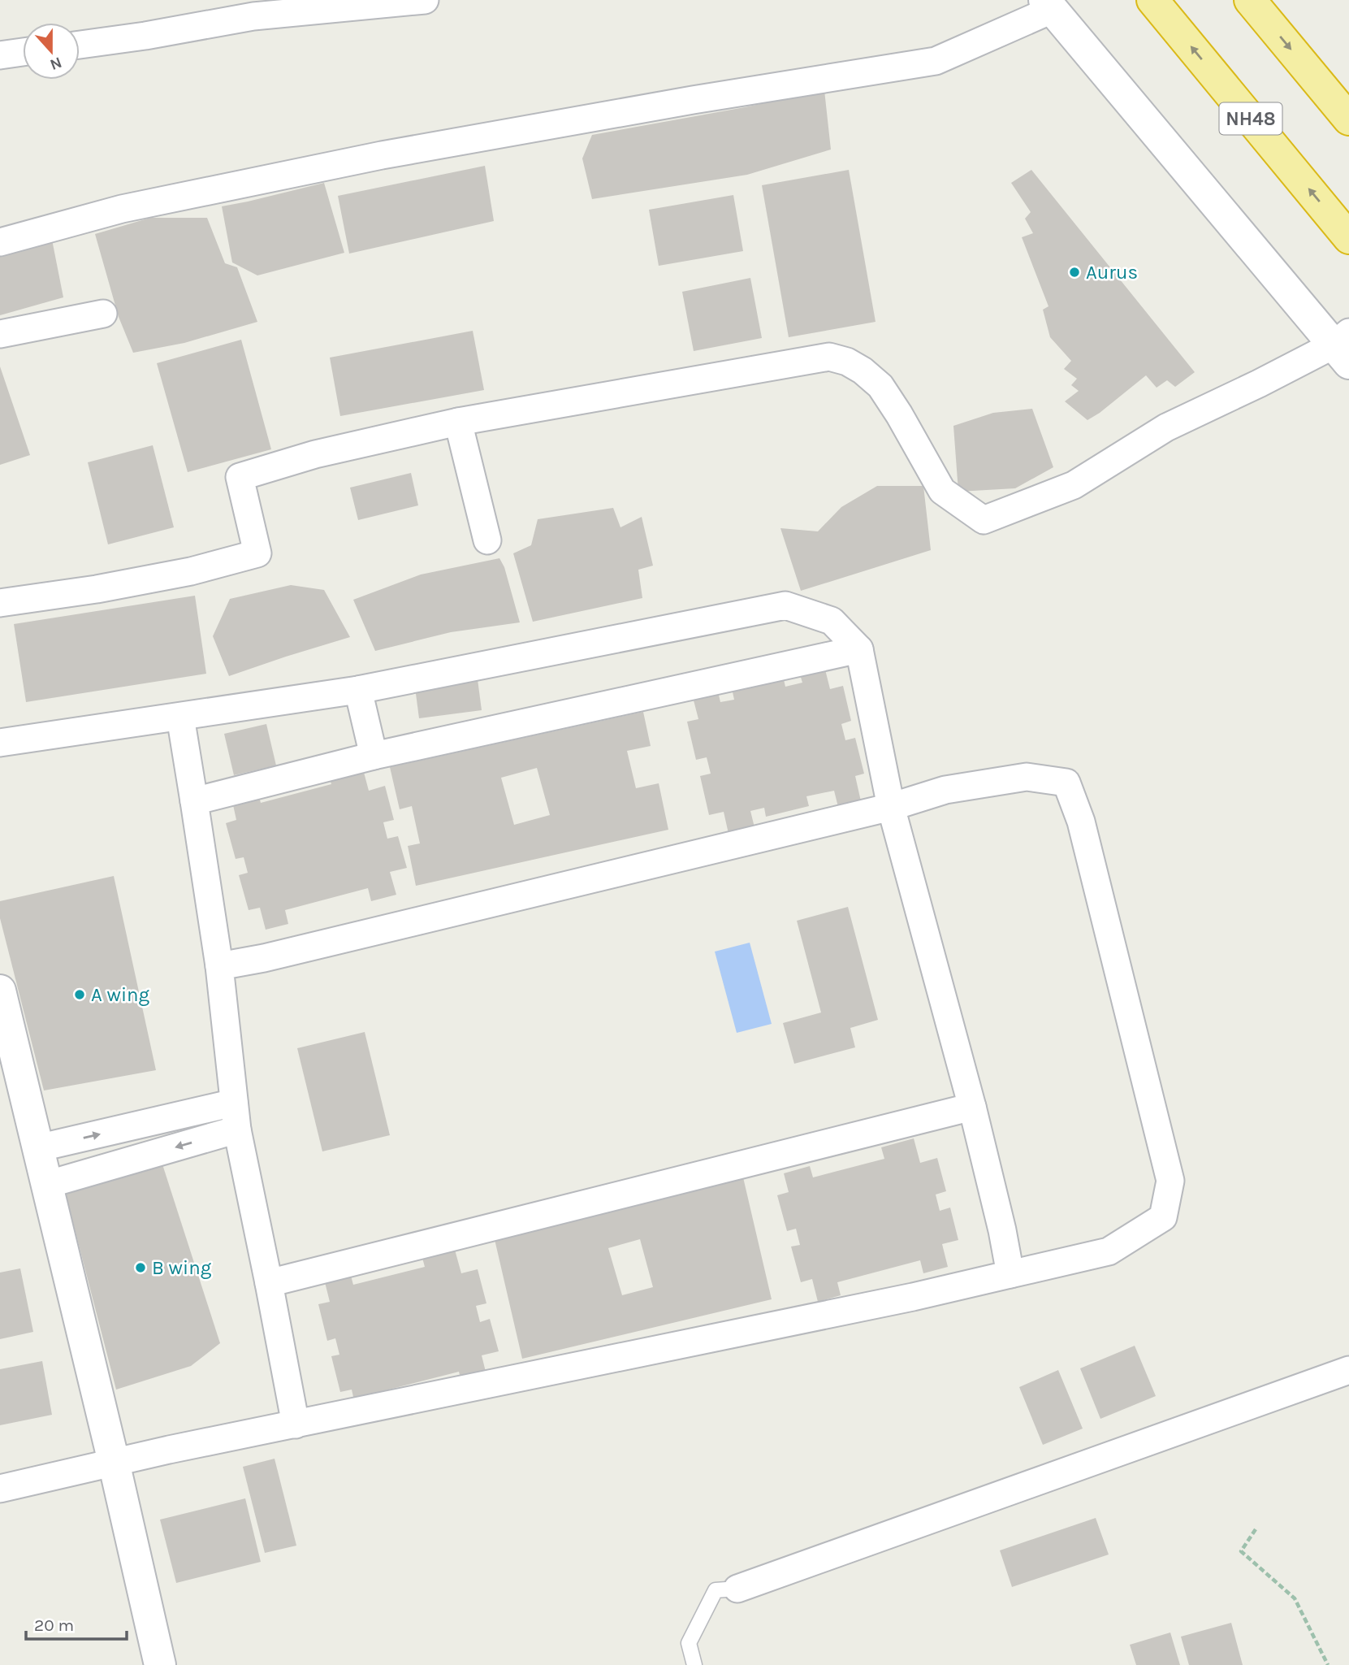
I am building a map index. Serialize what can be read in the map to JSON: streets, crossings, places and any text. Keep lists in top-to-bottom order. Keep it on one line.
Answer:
{"streets":{"highway":["NH48"]},"places":["Aurus","A wing","B wing"],"scale_bar":"20 m","north":"bottom"}
